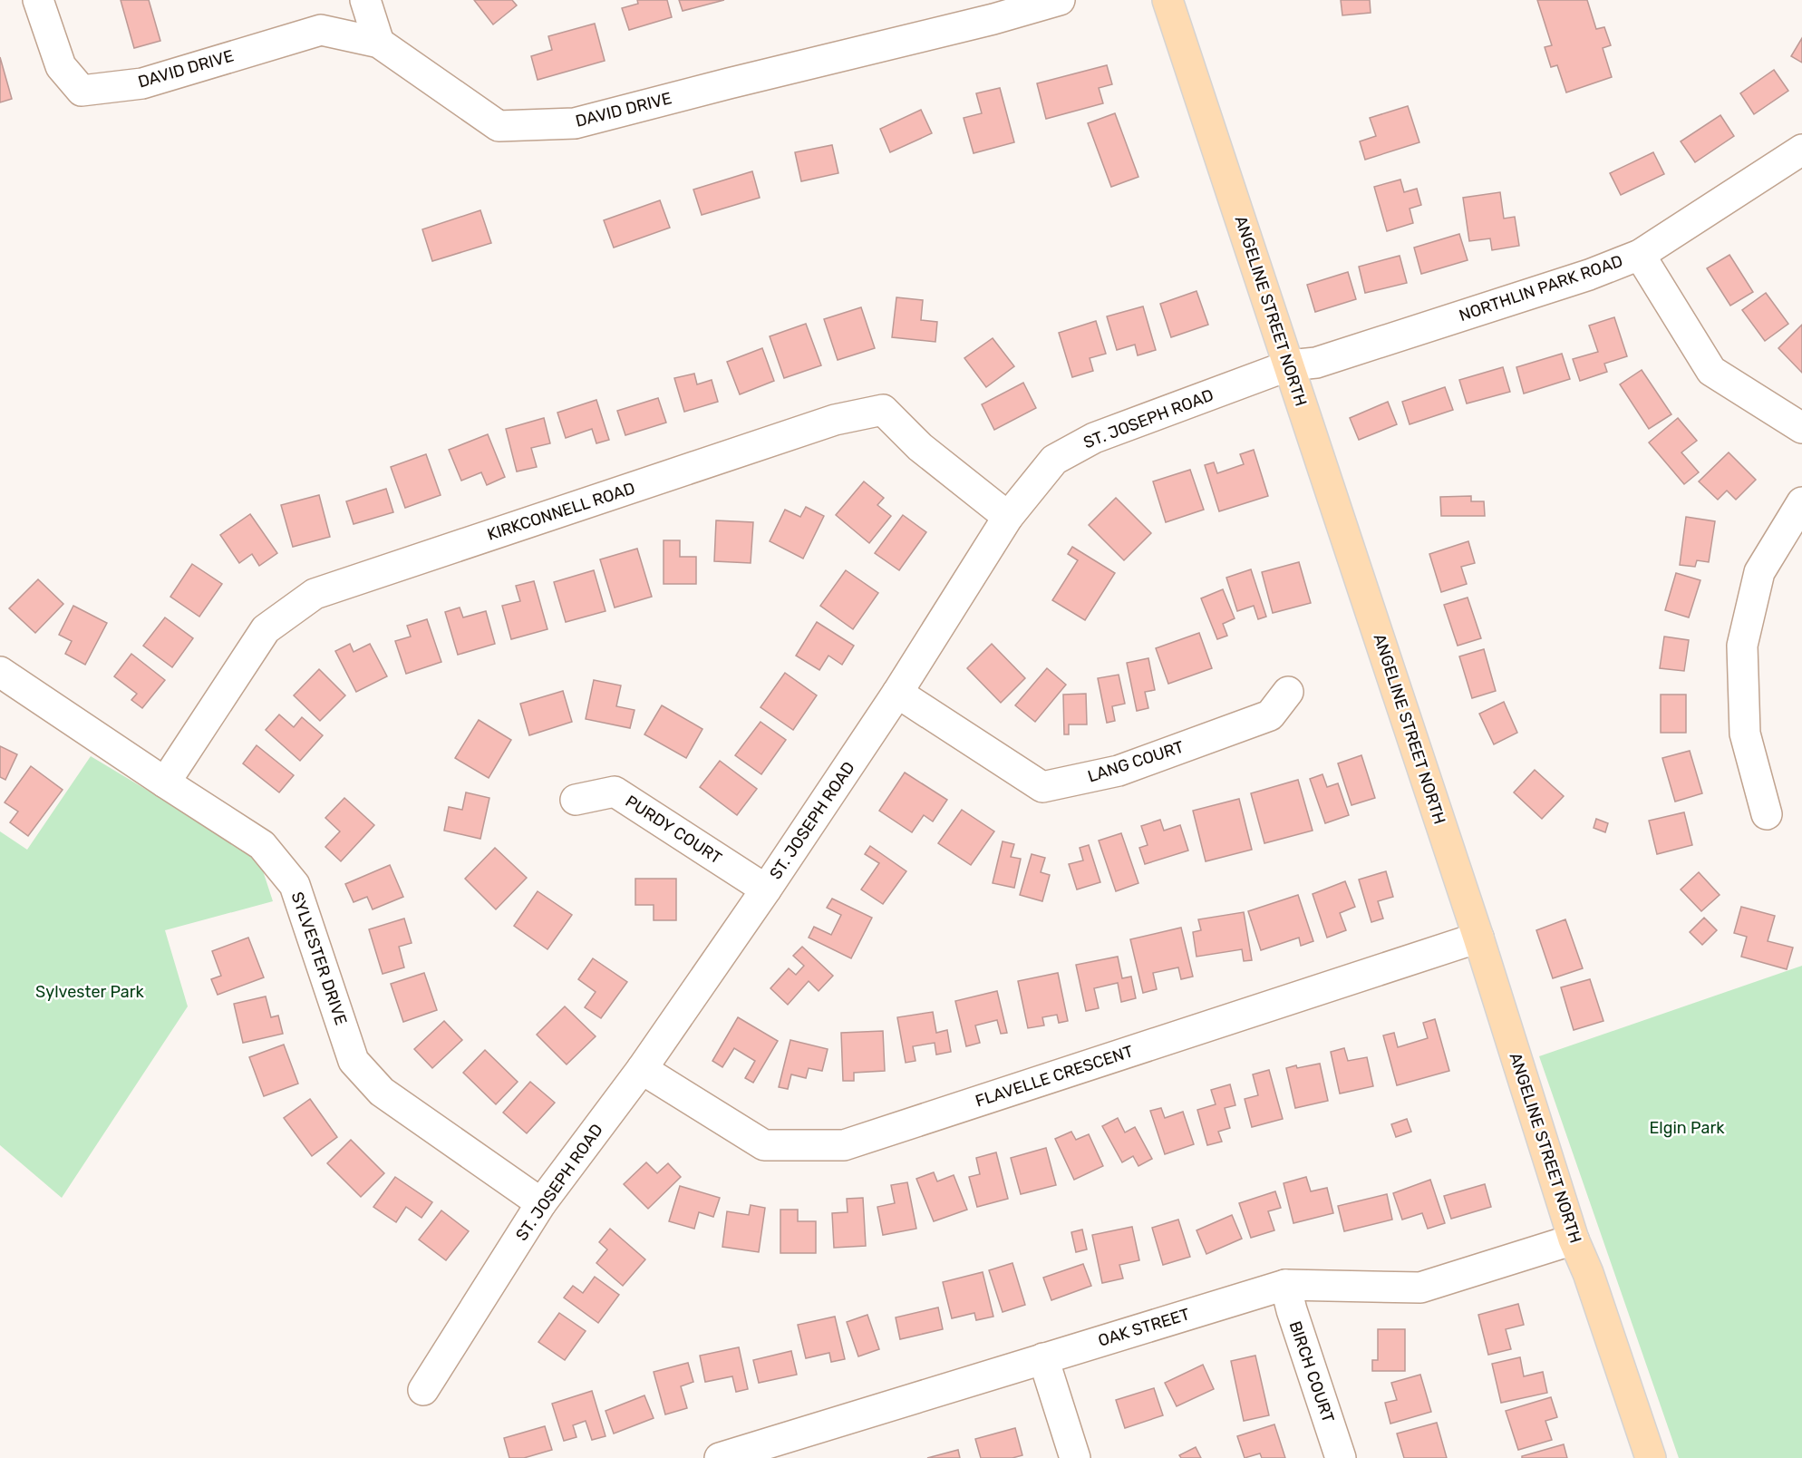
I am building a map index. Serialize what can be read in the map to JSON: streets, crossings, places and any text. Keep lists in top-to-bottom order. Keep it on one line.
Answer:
{"streets":{"main road":["ANGELINE STREET NORTH"],"street":["DAVID DRIVE","NORTHLIN PARK ROAD","ST. JOSEPH ROAD","KIRKCONNELL ROAD","LANG COURT","PURDY COURT","SYLVESTER DRIVE","FLAVELLE CRESCENT","OAK STREET","BIRCH COURT"]},"crossings":[["NORTHLIN PARK ROAD","ANGELINE STREET NORTH"],["NORTHLIN PARK ROAD","ST. JOSEPH ROAD"],["ANGELINE STREET NORTH","ST. JOSEPH ROAD"],["ANGELINE STREET NORTH","FLAVELLE CRESCENT"],["ANGELINE STREET NORTH","OAK STREET"],["ST. JOSEPH ROAD","KIRKCONNELL ROAD"],["ST. JOSEPH ROAD","LANG COURT"],["ST. JOSEPH ROAD","PURDY COURT"],["ST. JOSEPH ROAD","SYLVESTER DRIVE"],["ST. JOSEPH ROAD","FLAVELLE CRESCENT"],["KIRKCONNELL ROAD","SYLVESTER DRIVE"],["OAK STREET","BIRCH COURT"]],"parks":["Sylvester Park","Elgin Park"]}
